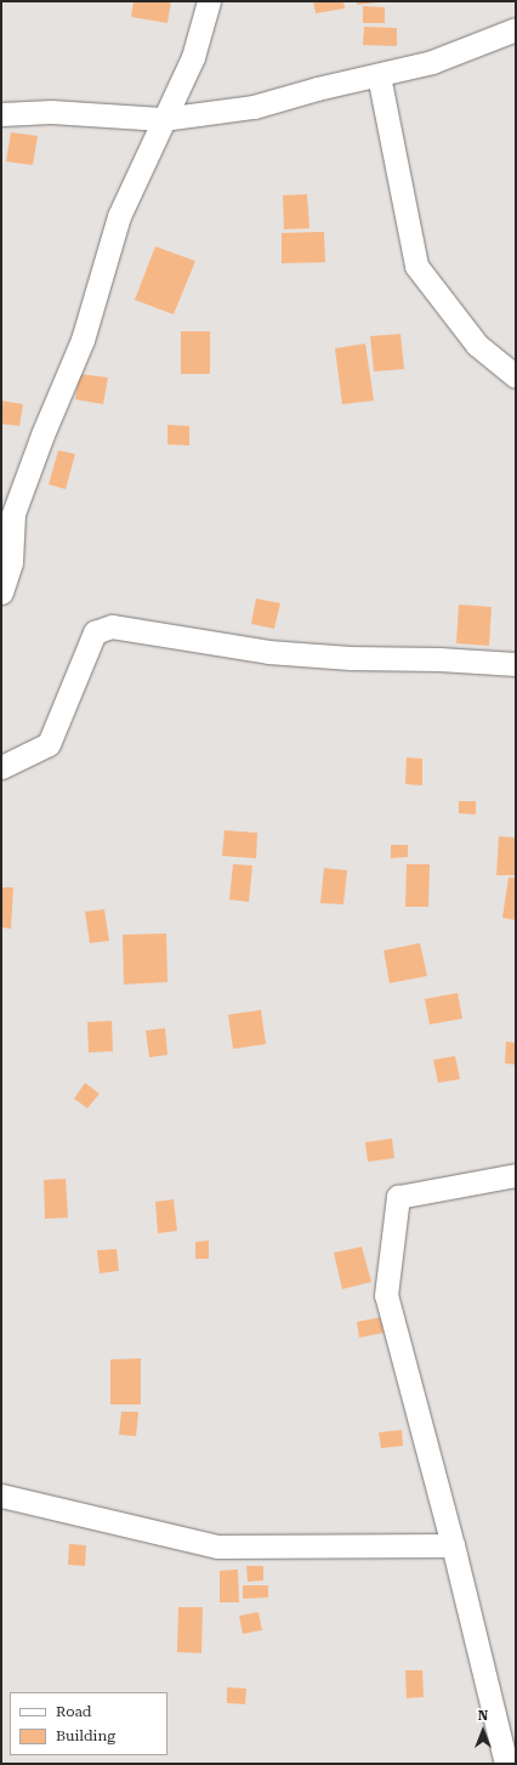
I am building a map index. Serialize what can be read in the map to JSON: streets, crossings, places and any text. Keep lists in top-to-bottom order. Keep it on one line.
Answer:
{"legend":["Road","Building"],"north":"top"}
